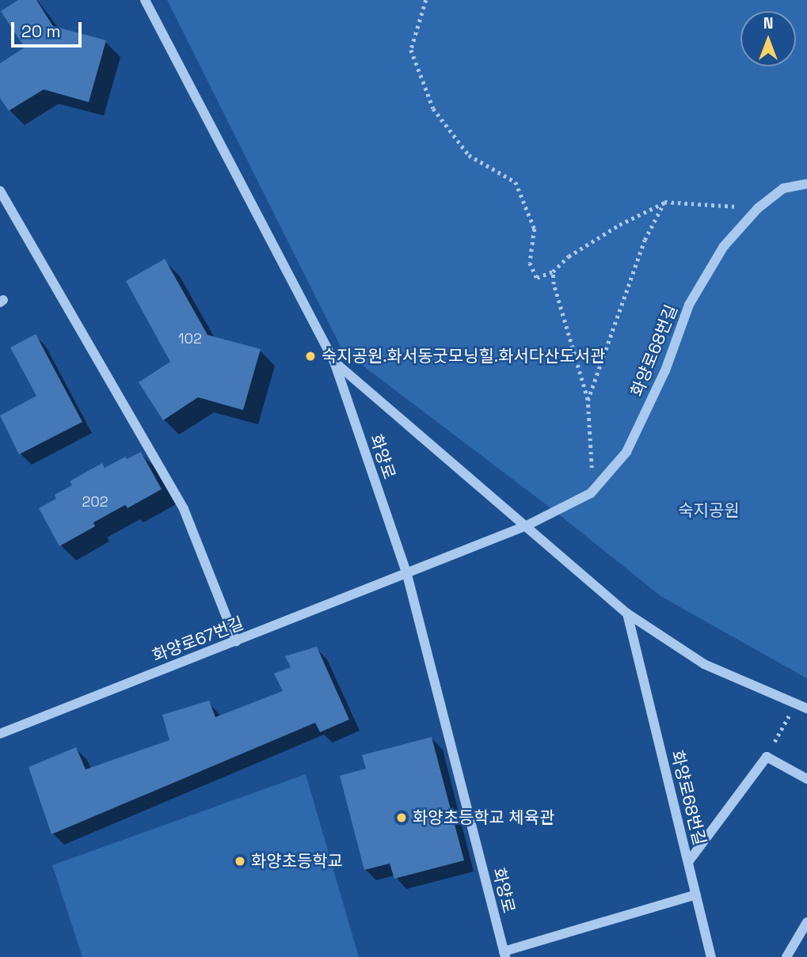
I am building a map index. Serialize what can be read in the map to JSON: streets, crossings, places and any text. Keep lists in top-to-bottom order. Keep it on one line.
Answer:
{"streets":{"street":["화양로68번길","화양로","화양로67번길"]},"crossings":[["화양로68번길","화양로"],["화양로68번길","화양로67번길"],["화양로","화양로67번길"]],"parks":["숙지공원"],"places":["숙지공원.화서동굿모닝힐.화서다산도서관","화양초등학교 체육관","화양초등학교"],"house_numbers":["102","202"],"scale_bar":"20 m","north":"top"}
